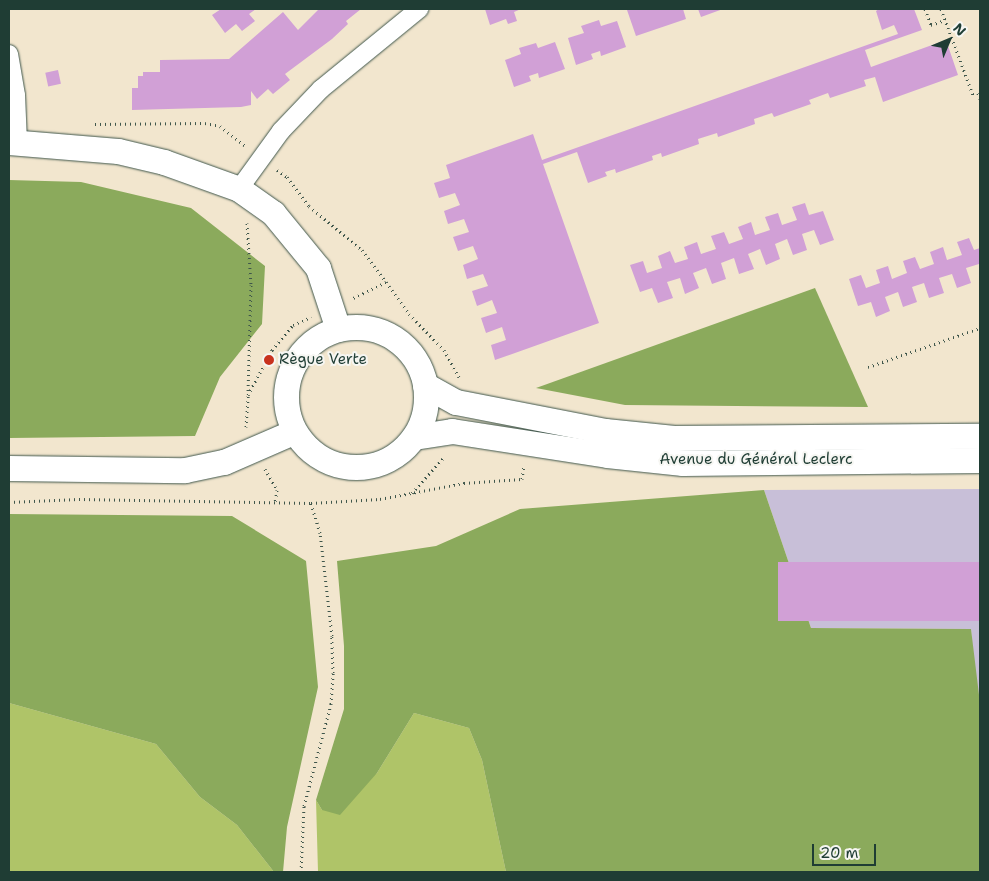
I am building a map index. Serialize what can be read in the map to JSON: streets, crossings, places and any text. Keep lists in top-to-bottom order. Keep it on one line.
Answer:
{"streets":{"main road":["Avenue du Général Leclerc"]},"places":["Règue Verte"],"scale_bar":"20 m","north":"top right"}
